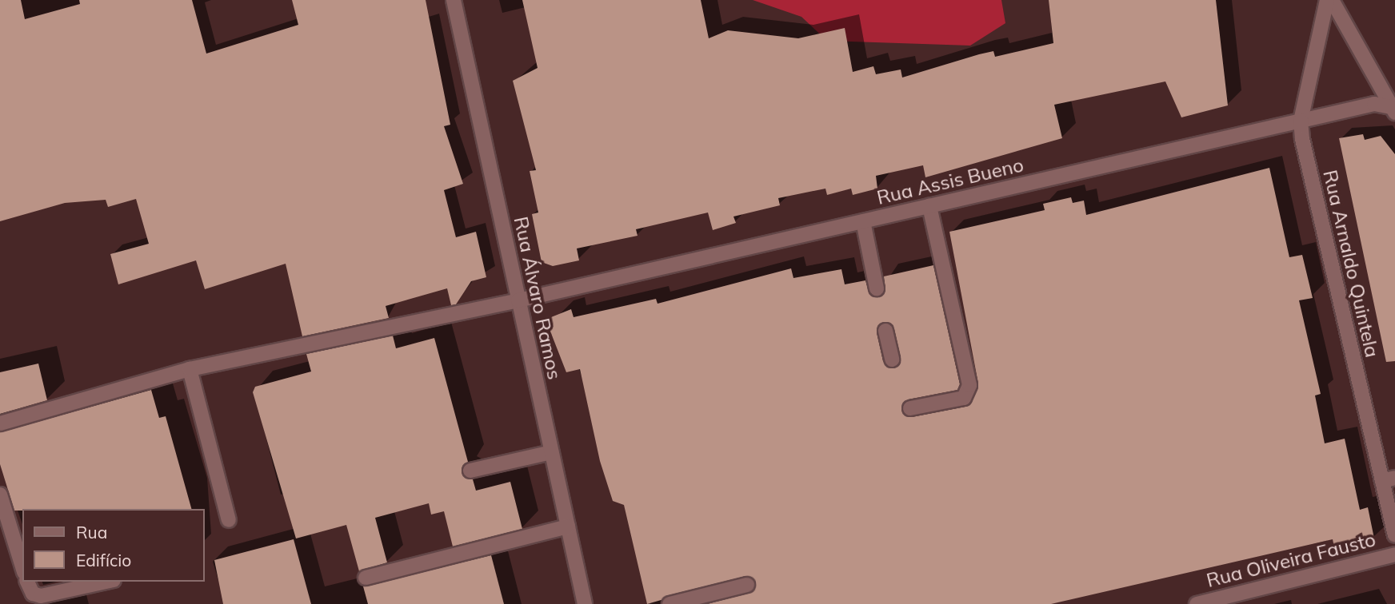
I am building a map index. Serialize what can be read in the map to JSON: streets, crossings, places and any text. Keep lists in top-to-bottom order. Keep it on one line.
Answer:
{"streets":{"street":["Rua Assis Bueno","Rua Arnaldo Quintela","Rua Álvaro Ramos","Rua Oliveira Fausto"]},"crossings":[["Rua Assis Bueno","Rua Arnaldo Quintela"],["Rua Assis Bueno","Rua Álvaro Ramos"]],"legend":["Rua","Edifício"]}
